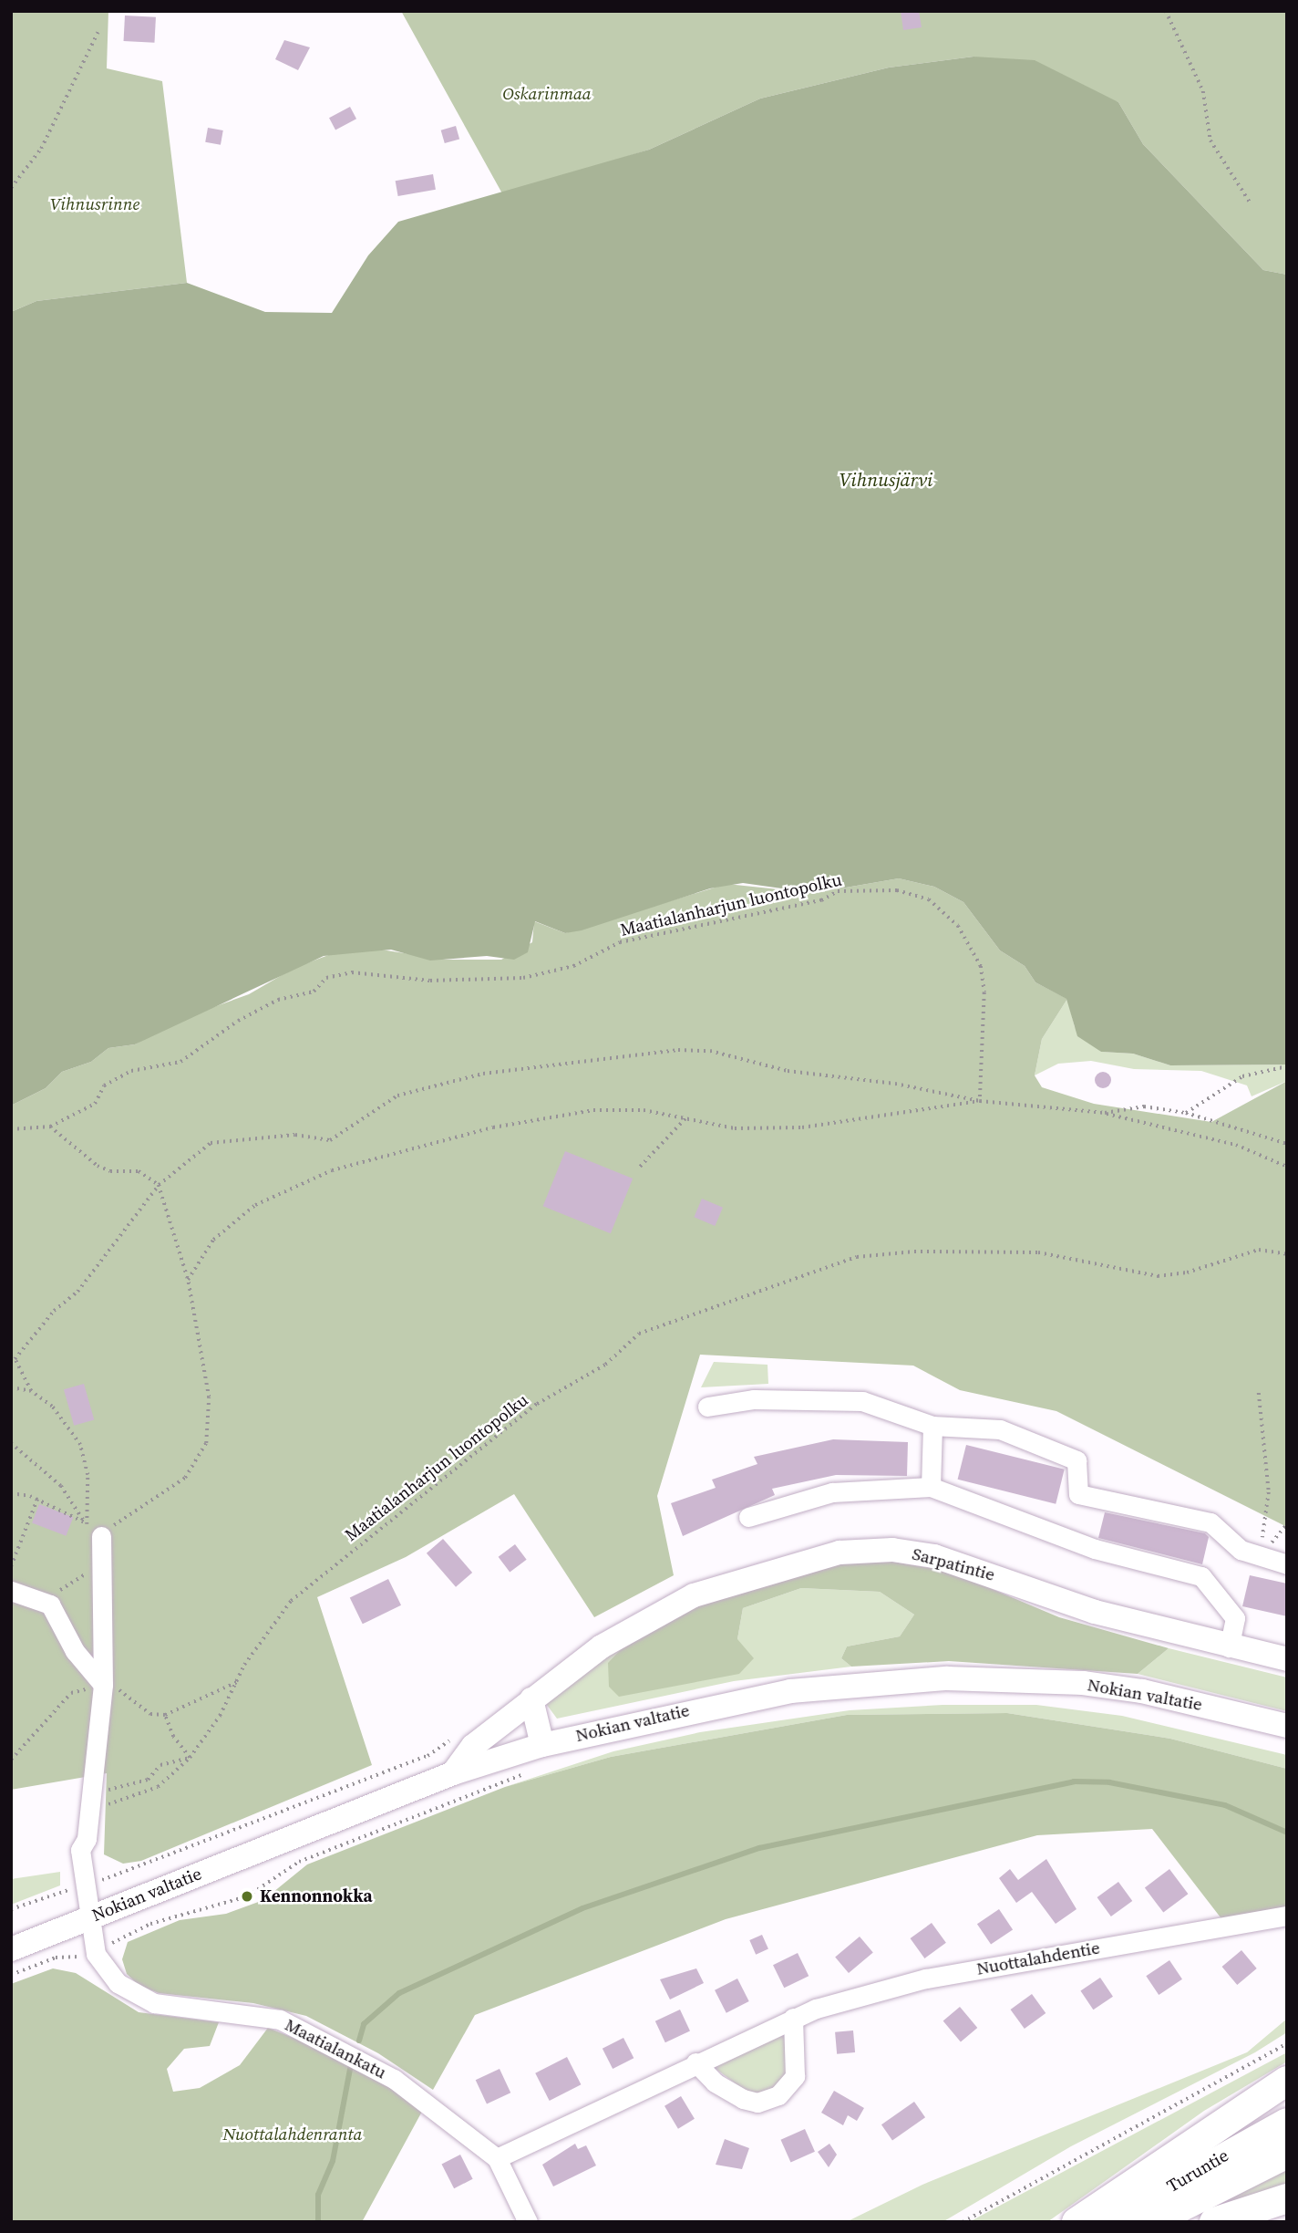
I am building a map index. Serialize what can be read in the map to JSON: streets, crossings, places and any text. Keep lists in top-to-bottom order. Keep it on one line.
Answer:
{"streets":{"highway":["Turuntie"],"main road":["Sarpatintie","Nokian valtatie"],"street":["Nuottalahdentie","Maatialankatu"],"path":["Maatialanharjun luontopolku"]},"crossings":[["Maatialanharjun luontopolku","Maatialankatu"],["Sarpatintie","Nokian valtatie"],["Nokian valtatie","Maatialankatu"],["Nuottalahdentie","Maatialankatu"]],"water":["Vihnusjärvi"],"parks":["Oskarinmaa","Vihnusrinne","Nuottalahdenranta"],"places":["Kennonnokka"]}
